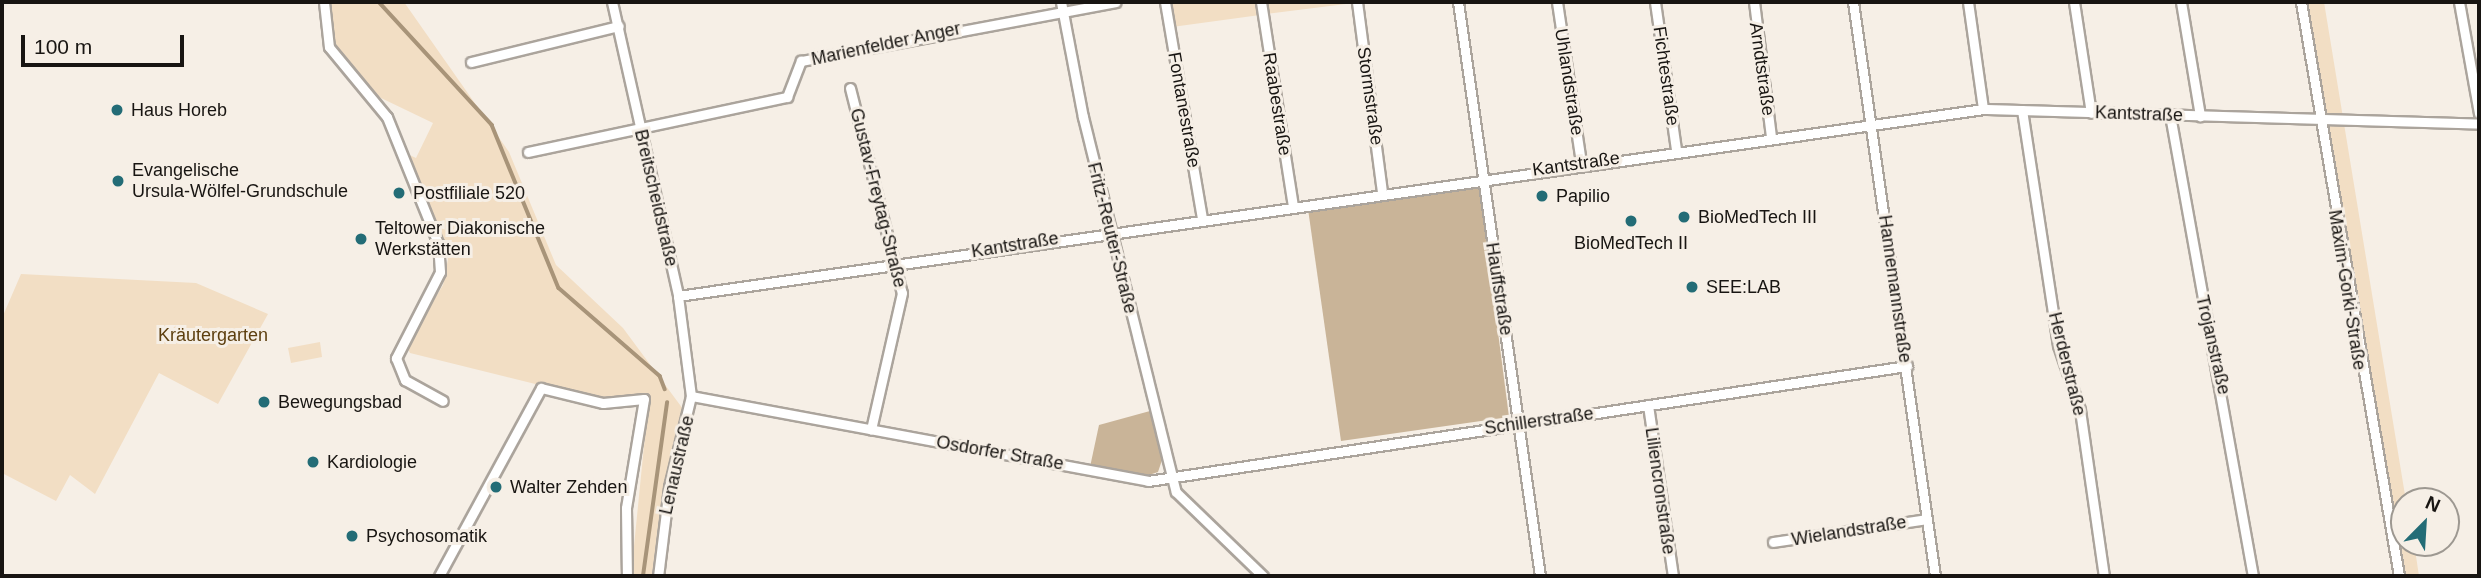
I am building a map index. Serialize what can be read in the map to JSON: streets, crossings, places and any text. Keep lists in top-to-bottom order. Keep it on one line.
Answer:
{"streets":{"street":["Marienfelder Anger","Arndtstraße","Fichtestraße","Uhlandstraße","Stormstraße","Raabestraße","Fontanestraße","Kantstraße","Breitscheidstraße","Gustav-Freytag-Straße","Fritz-Reuter-Straße","Hauffstraße","Hannemannstraße","Maxim-Gorki-Straße","Trojanstraße","Herderstraße","Schillerstraße","Osdorfer Straße","Lenaustraße","Liliencronstraße","Wielandstraße"]},"crossings":[["Marienfelder Anger","Breitscheidstraße"],["Marienfelder Anger","Fritz-Reuter-Straße"],["Arndtstraße","Kantstraße"],["Fichtestraße","Kantstraße"],["Uhlandstraße","Kantstraße"],["Stormstraße","Kantstraße"],["Raabestraße","Kantstraße"],["Fontanestraße","Kantstraße"],["Kantstraße","Breitscheidstraße"],["Kantstraße","Gustav-Freytag-Straße"],["Kantstraße","Fritz-Reuter-Straße"],["Kantstraße","Hauffstraße"],["Kantstraße","Hannemannstraße"],["Kantstraße","Maxim-Gorki-Straße"],["Kantstraße","Trojanstraße"],["Kantstraße","Herderstraße"],["Breitscheidstraße","Osdorfer Straße"],["Breitscheidstraße","Lenaustraße"],["Gustav-Freytag-Straße","Osdorfer Straße"],["Fritz-Reuter-Straße","Schillerstraße"],["Fritz-Reuter-Straße","Osdorfer Straße"],["Hauffstraße","Schillerstraße"],["Hannemannstraße","Schillerstraße"],["Hannemannstraße","Wielandstraße"],["Schillerstraße","Osdorfer Straße"],["Schillerstraße","Liliencronstraße"],["Osdorfer Straße","Lenaustraße"]],"parks":["Kräutergarten"],"places":["Haus Horeb","Evangelische Ursula-Wölfel-Grundschule","Postfiliale 520","Papilio","BioMedTech III","BioMedTech II","Teltower Diakonische Werkstätten","SEE:LAB","Bewegungsbad","Kardiologie","Walter Zehden","Psychosomatik"],"scale_bar":"100 m","north":"top right"}
